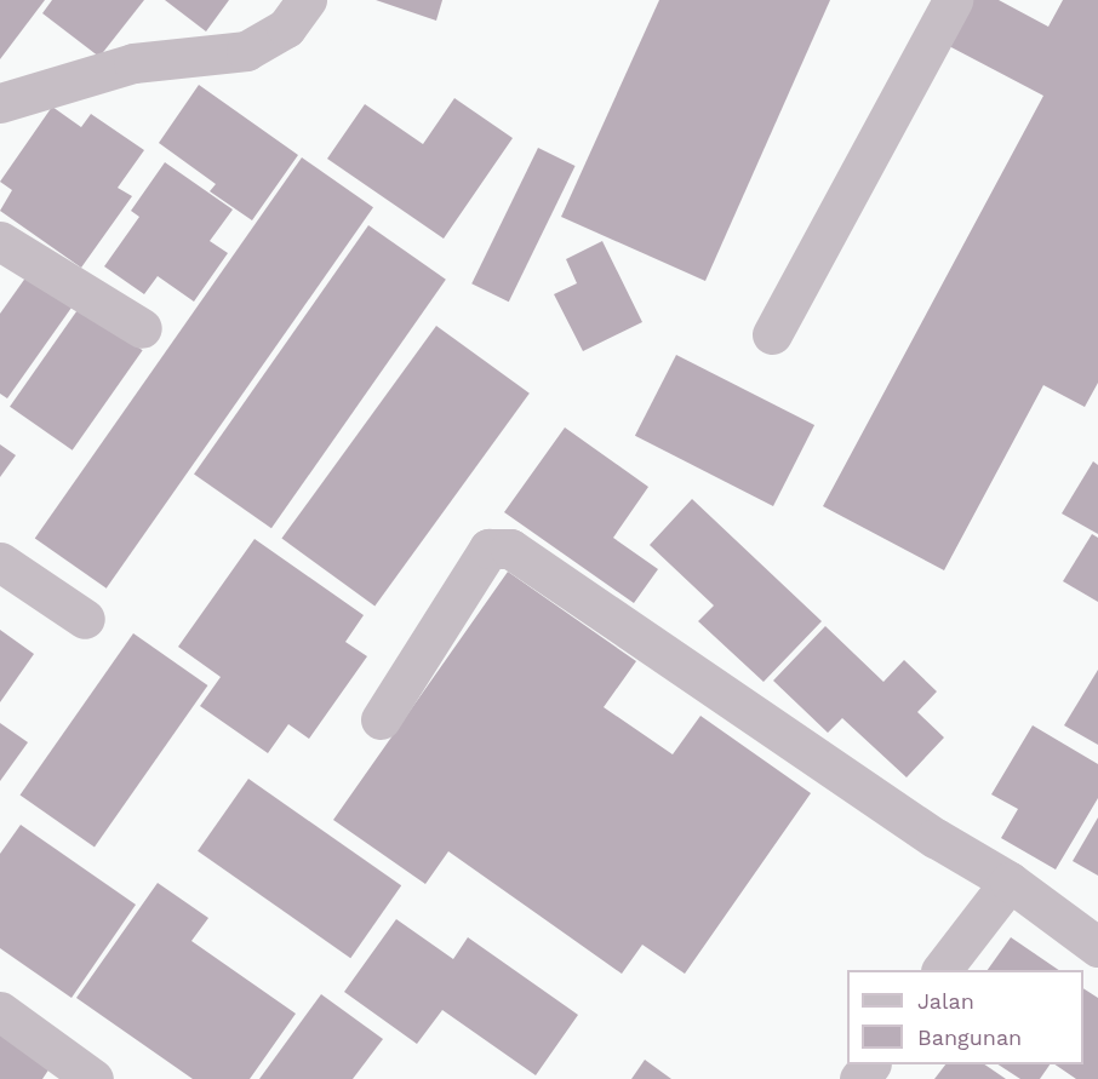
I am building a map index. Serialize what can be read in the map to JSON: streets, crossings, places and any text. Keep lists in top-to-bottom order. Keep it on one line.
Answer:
{"legend":["Jalan","Bangunan"]}
